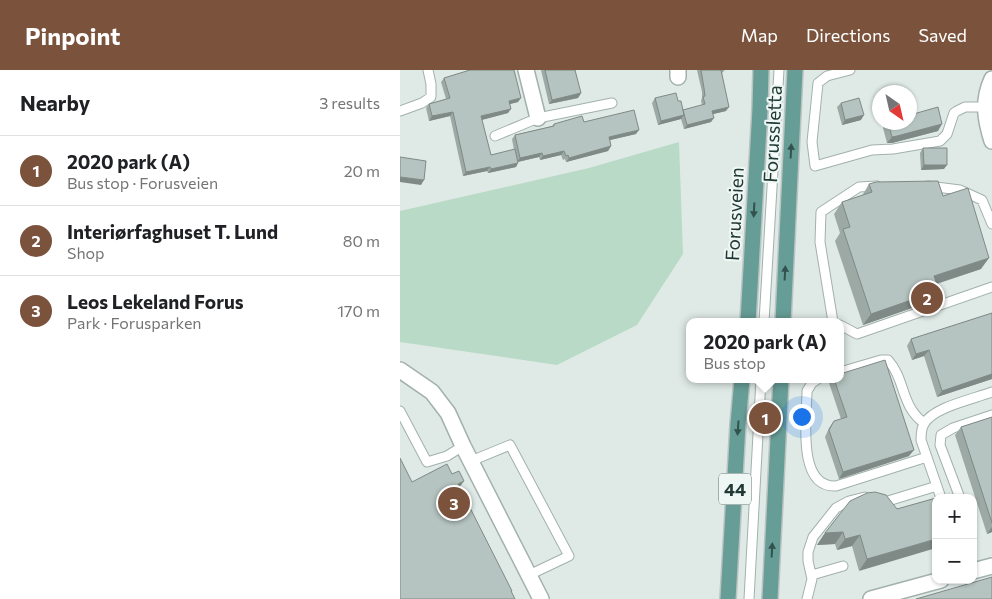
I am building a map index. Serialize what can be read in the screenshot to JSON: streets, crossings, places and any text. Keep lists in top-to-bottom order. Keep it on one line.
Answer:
{"streets":{"main road":["Forussletta","Forusveien","44"]},"crossings":[["Forussletta","Forusveien"]],"one_way":["Forussletta","Forusveien"],"north":"bottom right","page":{"header":"Pinpoint","nav":["Map","Directions","Saved"],"heading":["Nearby","3 results"],"list":[{"mark":"1","name":"2020 park (A)","note":"Bus stop · Forusveien","value":"20 m"},{"mark":"2","name":"Interiørfaghuset T. Lund","note":"Shop","value":"80 m"},{"mark":"3","name":"Leos Lekeland Forus","note":"Park · Forusparken","value":"170 m"}],"pins":["2","1","3"],"popup":["2020 park (A)","Bus stop"],"map_buttons":["+","−"]}}
